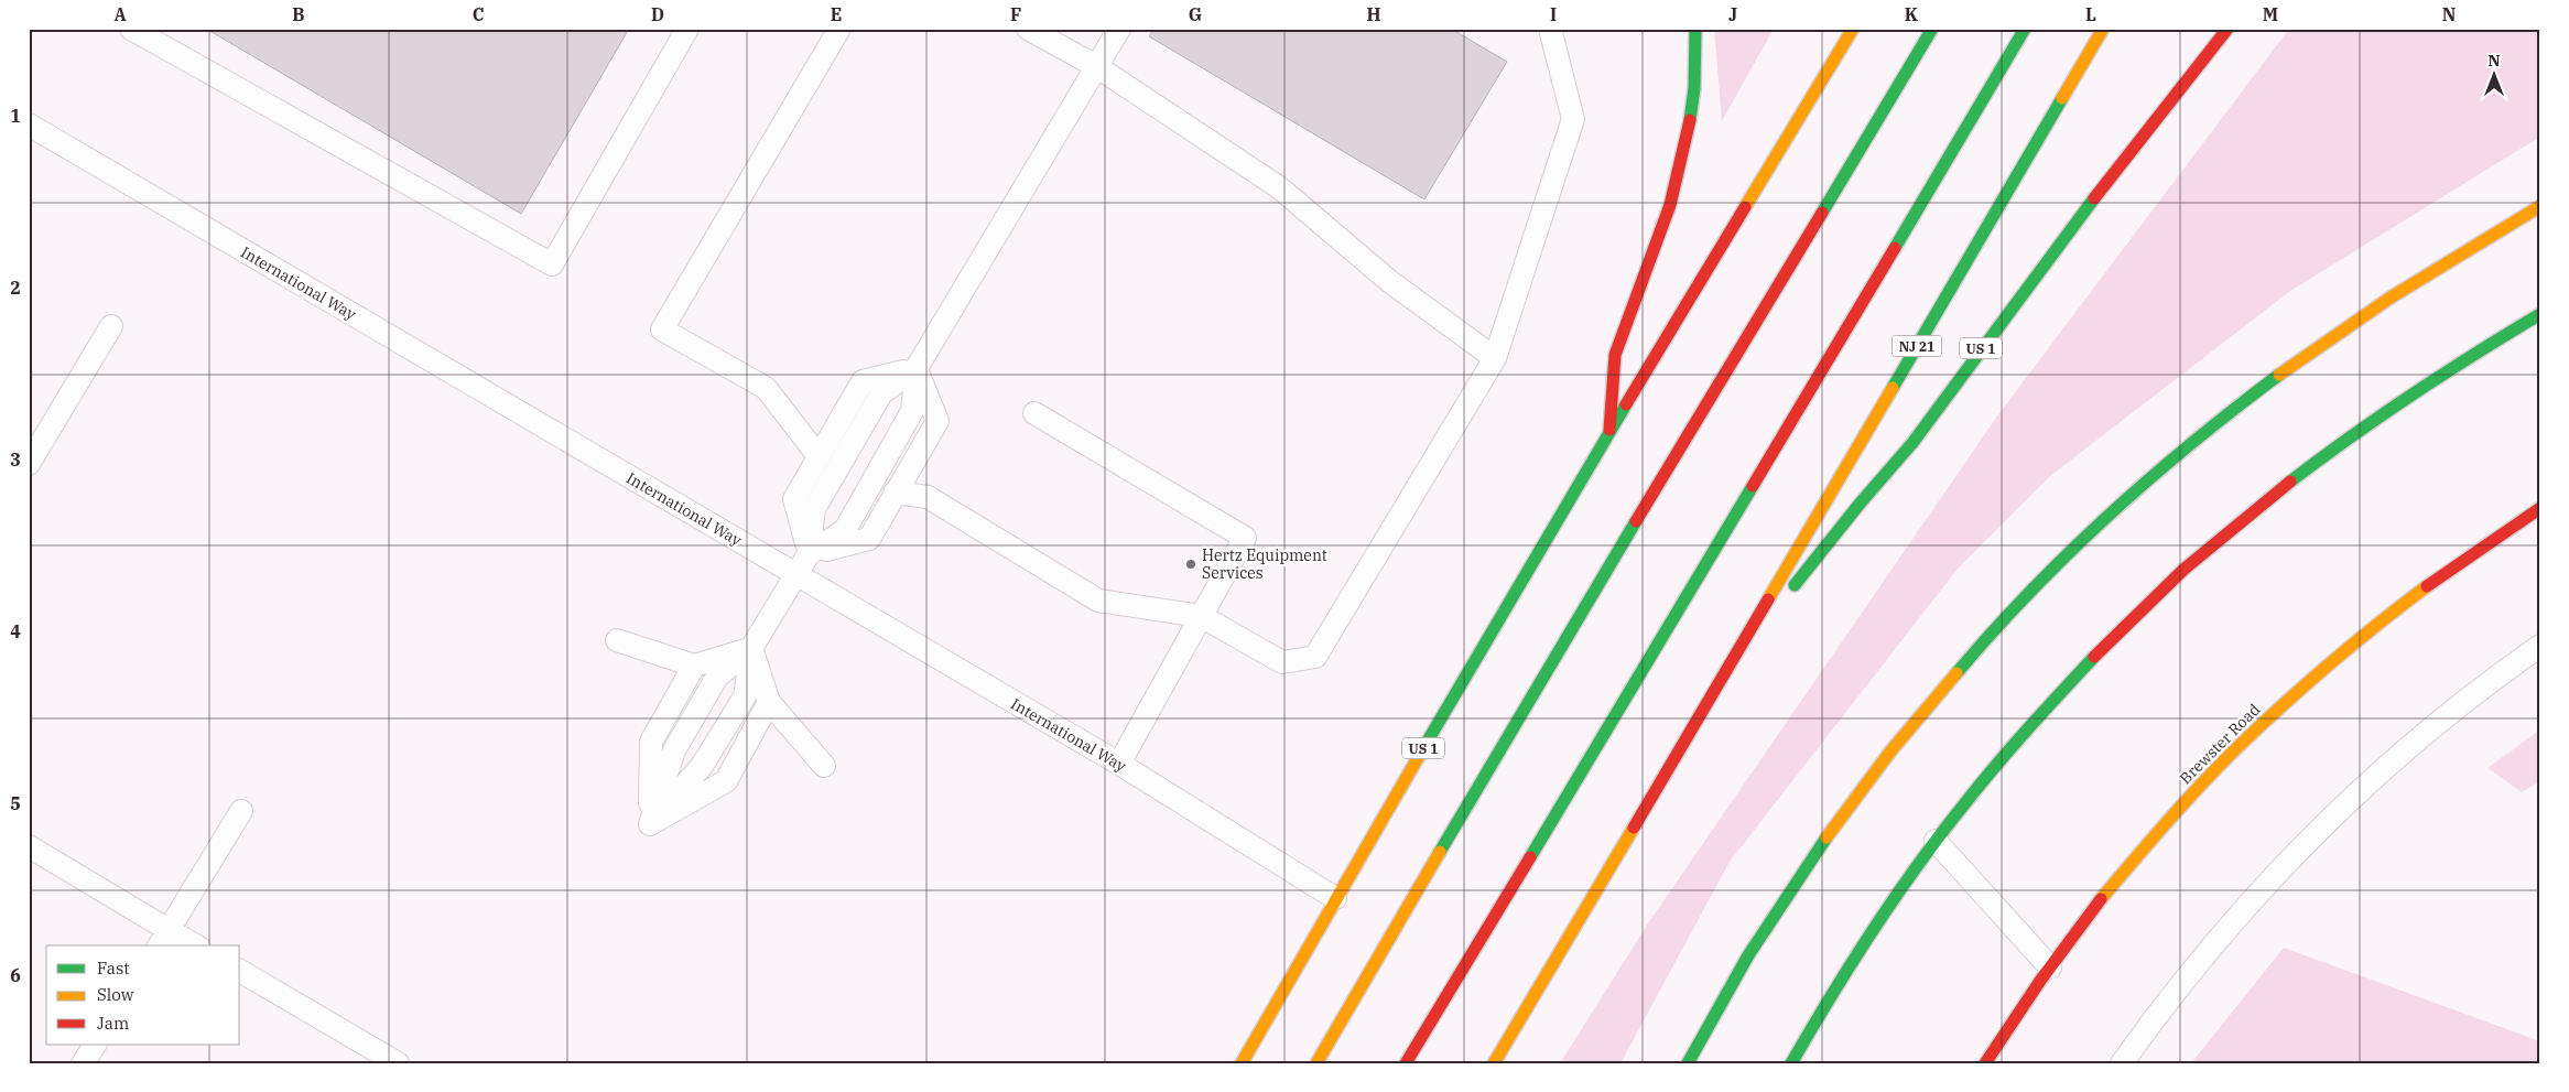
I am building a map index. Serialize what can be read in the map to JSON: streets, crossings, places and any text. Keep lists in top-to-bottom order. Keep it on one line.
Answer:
{"streets":{"main road":["NJ 21","US 1","Brewster Road"],"lane":["International Way"]},"crossings":[["International Way","US 1"],["NJ 21","US 1"]],"places":["Hertz Equipment Services"],"legend":["Fast","Slow","Jam"],"north":"top","grid":{"columns":["A","B","C","D","E","F","G","H","I","J","K","L","M","N"],"rows":["1","2","3","4","5","6"]}}
